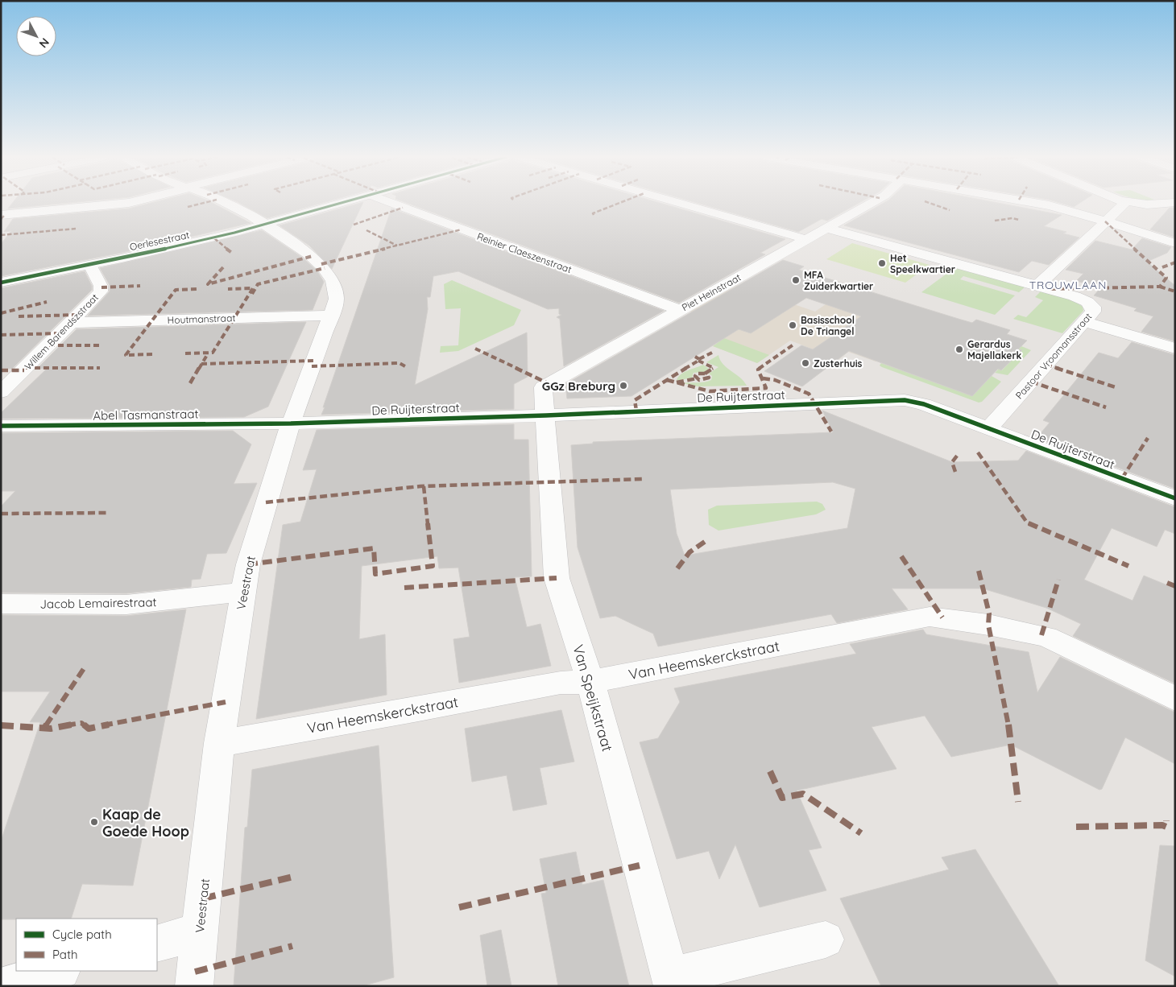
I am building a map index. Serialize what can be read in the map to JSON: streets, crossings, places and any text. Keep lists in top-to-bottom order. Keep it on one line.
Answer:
{"streets":{"street":["Oerlesestraat","Reinier Claeszenstraat","Piet Heinstraat","Houtmanstraat","Willem Barendszstraat","Pastoor Vroomansstraat","De Ruijterstraat","Abel Tasmanstraat","Veestraat","Jacob Lemairestraat","Van Heemskerckstraat","Van Speijkstraat"]},"crossings":[["Oerlesestraat","Willem Barendszstraat"],["Oerlesestraat","Veestraat"],["Reinier Claeszenstraat","Piet Heinstraat"],["Piet Heinstraat","De Ruijterstraat"],["Piet Heinstraat","Van Speijkstraat"],["Houtmanstraat","Willem Barendszstraat"],["Houtmanstraat","Veestraat"],["Pastoor Vroomansstraat","De Ruijterstraat"],["De Ruijterstraat","Abel Tasmanstraat"],["De Ruijterstraat","Veestraat"],["De Ruijterstraat","Van Speijkstraat"],["Abel Tasmanstraat","Veestraat"],["Veestraat","Jacob Lemairestraat"],["Veestraat","Van Heemskerckstraat"],["Van Heemskerckstraat","Van Speijkstraat"]],"districts":["TROUWLAAN"],"places":["Het Speelkwartier","MFA Zuiderkwartier","Basisschool De Triangel","Gerardus Majellakerk","Zusterhuis","GGz Breburg","Kaap de Goede Hoop"],"legend":["Cycle path","Path"],"north":"bottom right"}
